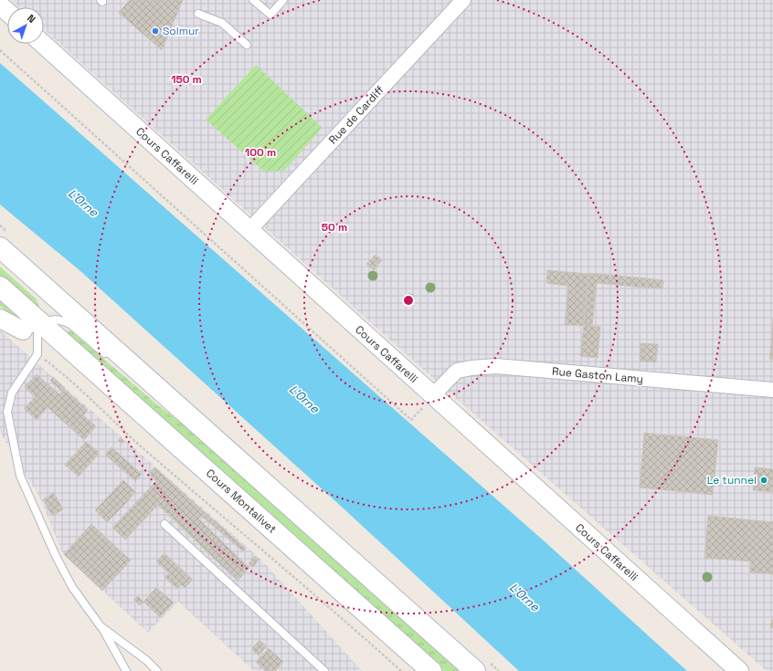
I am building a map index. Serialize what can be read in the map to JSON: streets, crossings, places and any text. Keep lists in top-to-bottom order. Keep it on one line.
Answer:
{"streets":{"main road":["Cours Montalivet"],"street":["Rue de Cardiff","Cours Caffarelli","Rue Gaston Lamy"]},"crossings":[["Rue de Cardiff","Cours Caffarelli"],["Cours Caffarelli","Rue Gaston Lamy"]],"water":["L'Orne"],"places":["Solmur","Le tunnel"],"north":"top right","rings":["150 m","100 m","50 m"]}
